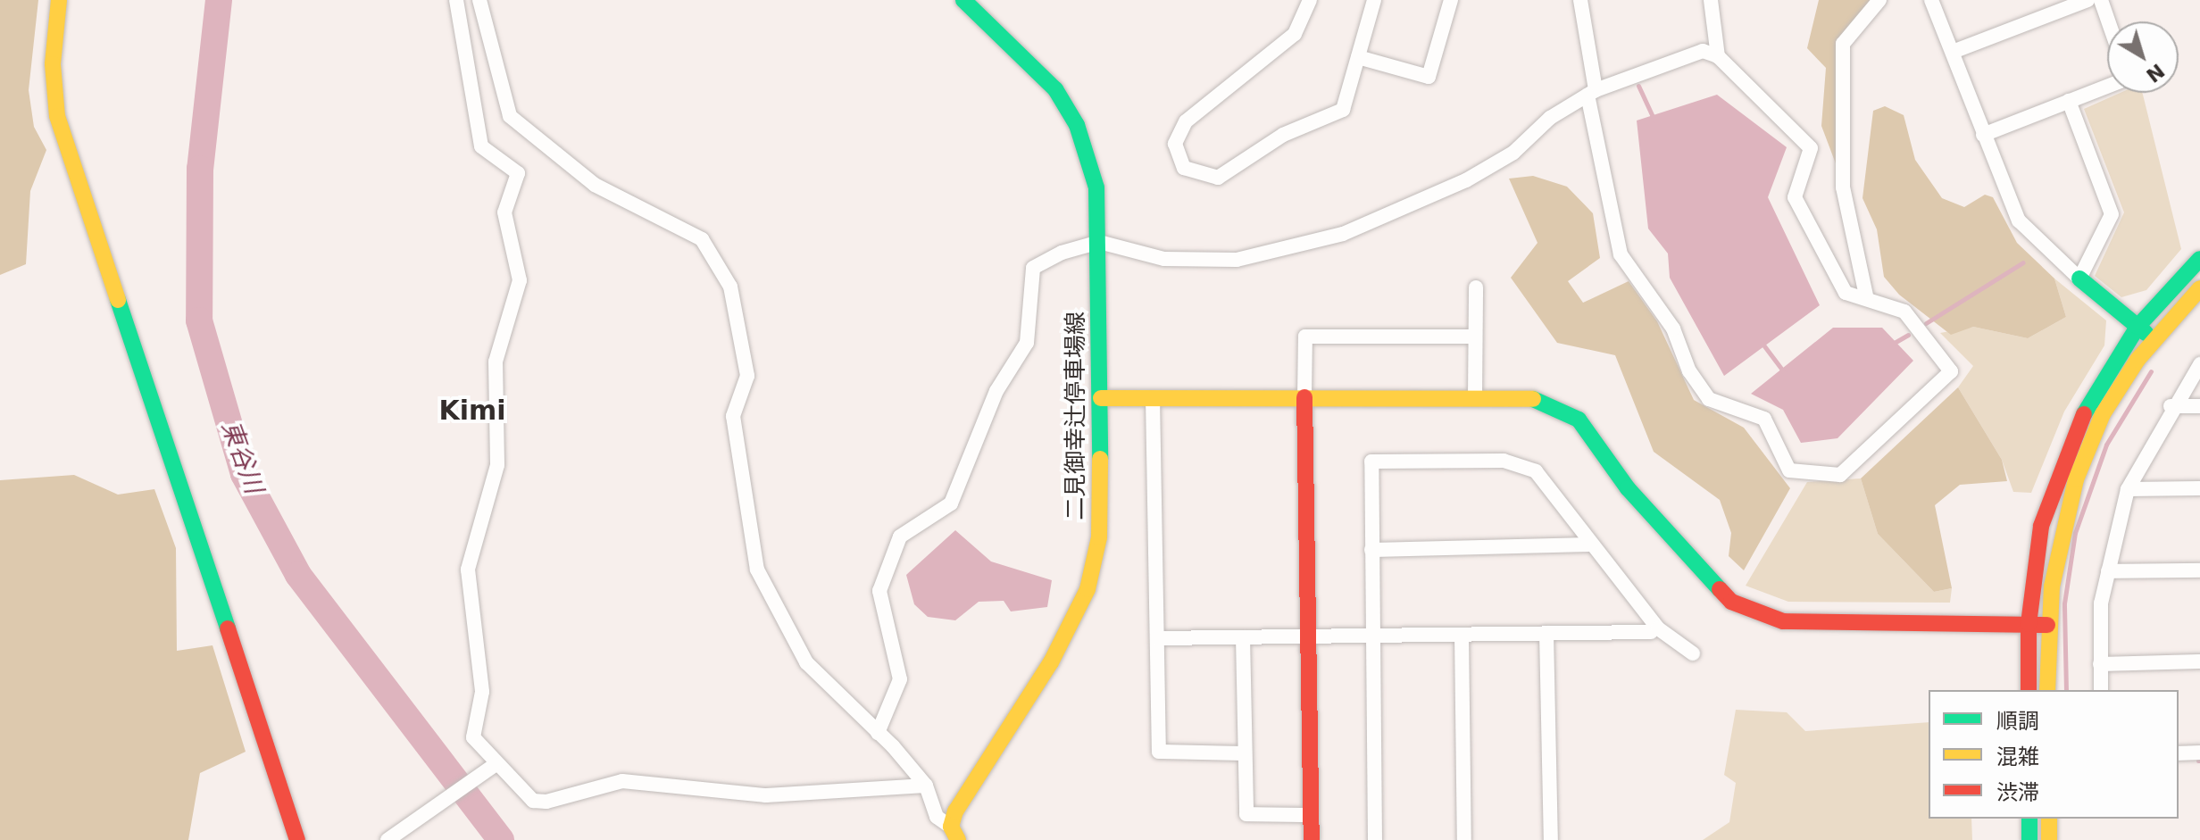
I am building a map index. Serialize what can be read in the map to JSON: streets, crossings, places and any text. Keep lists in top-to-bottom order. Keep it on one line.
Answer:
{"streets":{"street":["二見御幸辻停車場線"]},"districts":["Kimi"],"water":["東谷川"],"legend":["順調","混雑","渋滞"],"north":"bottom right"}
